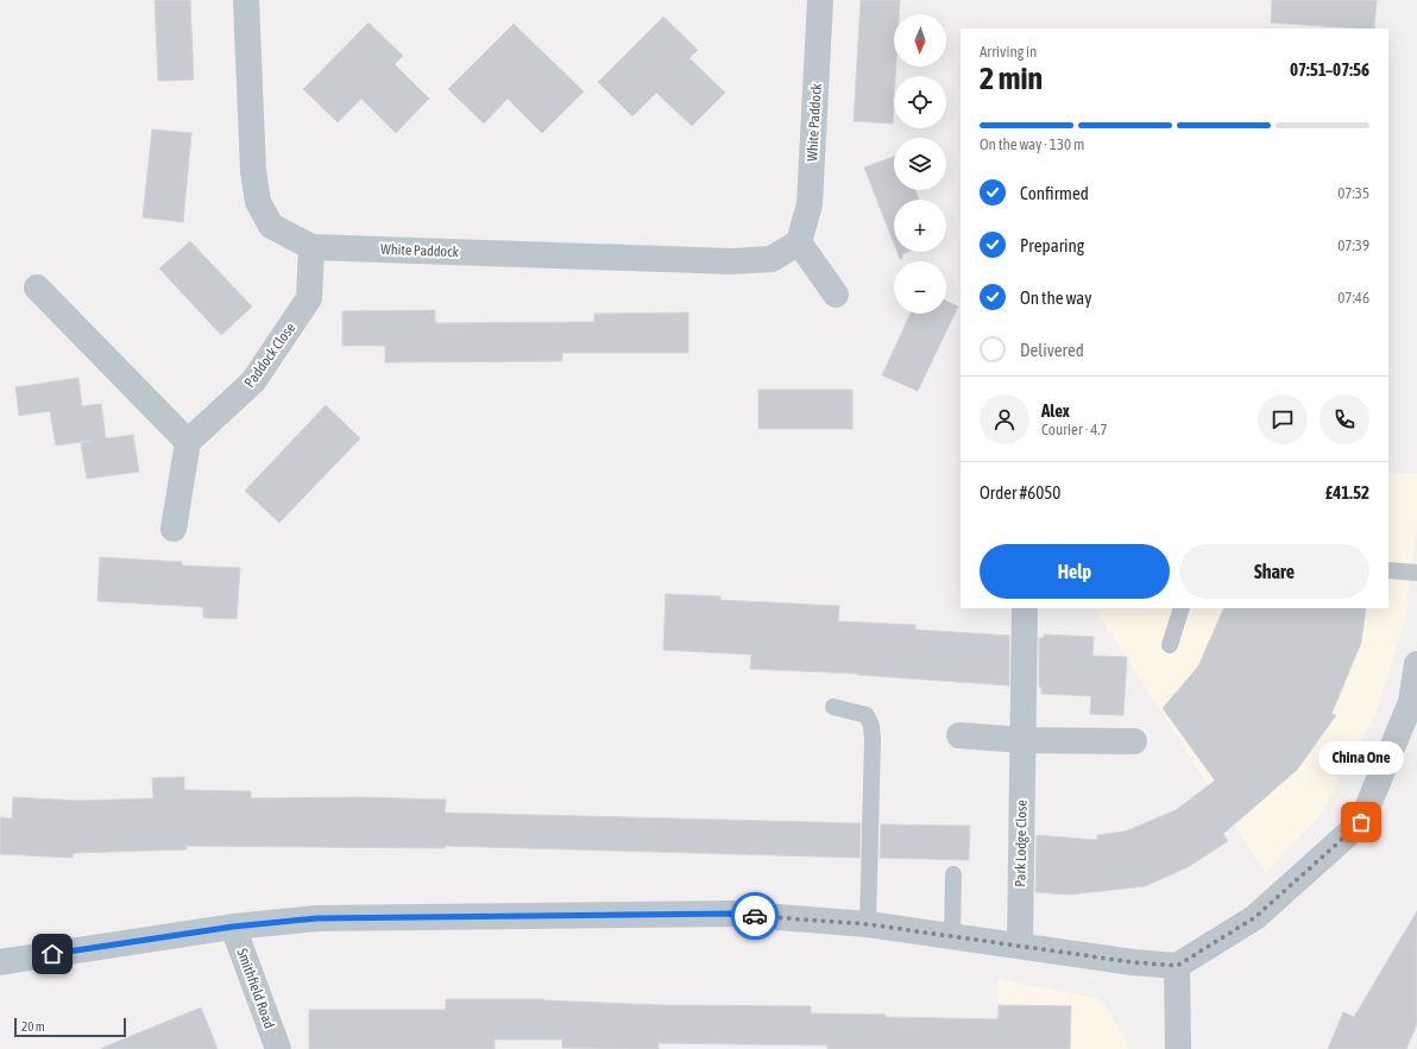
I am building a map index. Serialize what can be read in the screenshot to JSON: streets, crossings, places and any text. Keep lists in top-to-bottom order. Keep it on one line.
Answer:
{"streets":{"street":["White Paddock","Paddock Close","Park Lodge Close","Smithfield Road"]},"crossings":[["White Paddock","Paddock Close"]],"places":["China One"],"scale_bar":"20 m","north":"bottom","page":{"map_buttons":["+","−"],"heading":["2 min","Arriving in","07:51–07:56"],"panel":["Alex","Courier · 4.7","Order #6050","£41.52"],"bar":"On the way · 130 m","list":[["Confirmed","07:35"],["Preparing","07:39"],["On the way","07:46"],"Delivered"],"buttons":["Help","Share"],"bubble":"China One","scale":"20 m"}}
